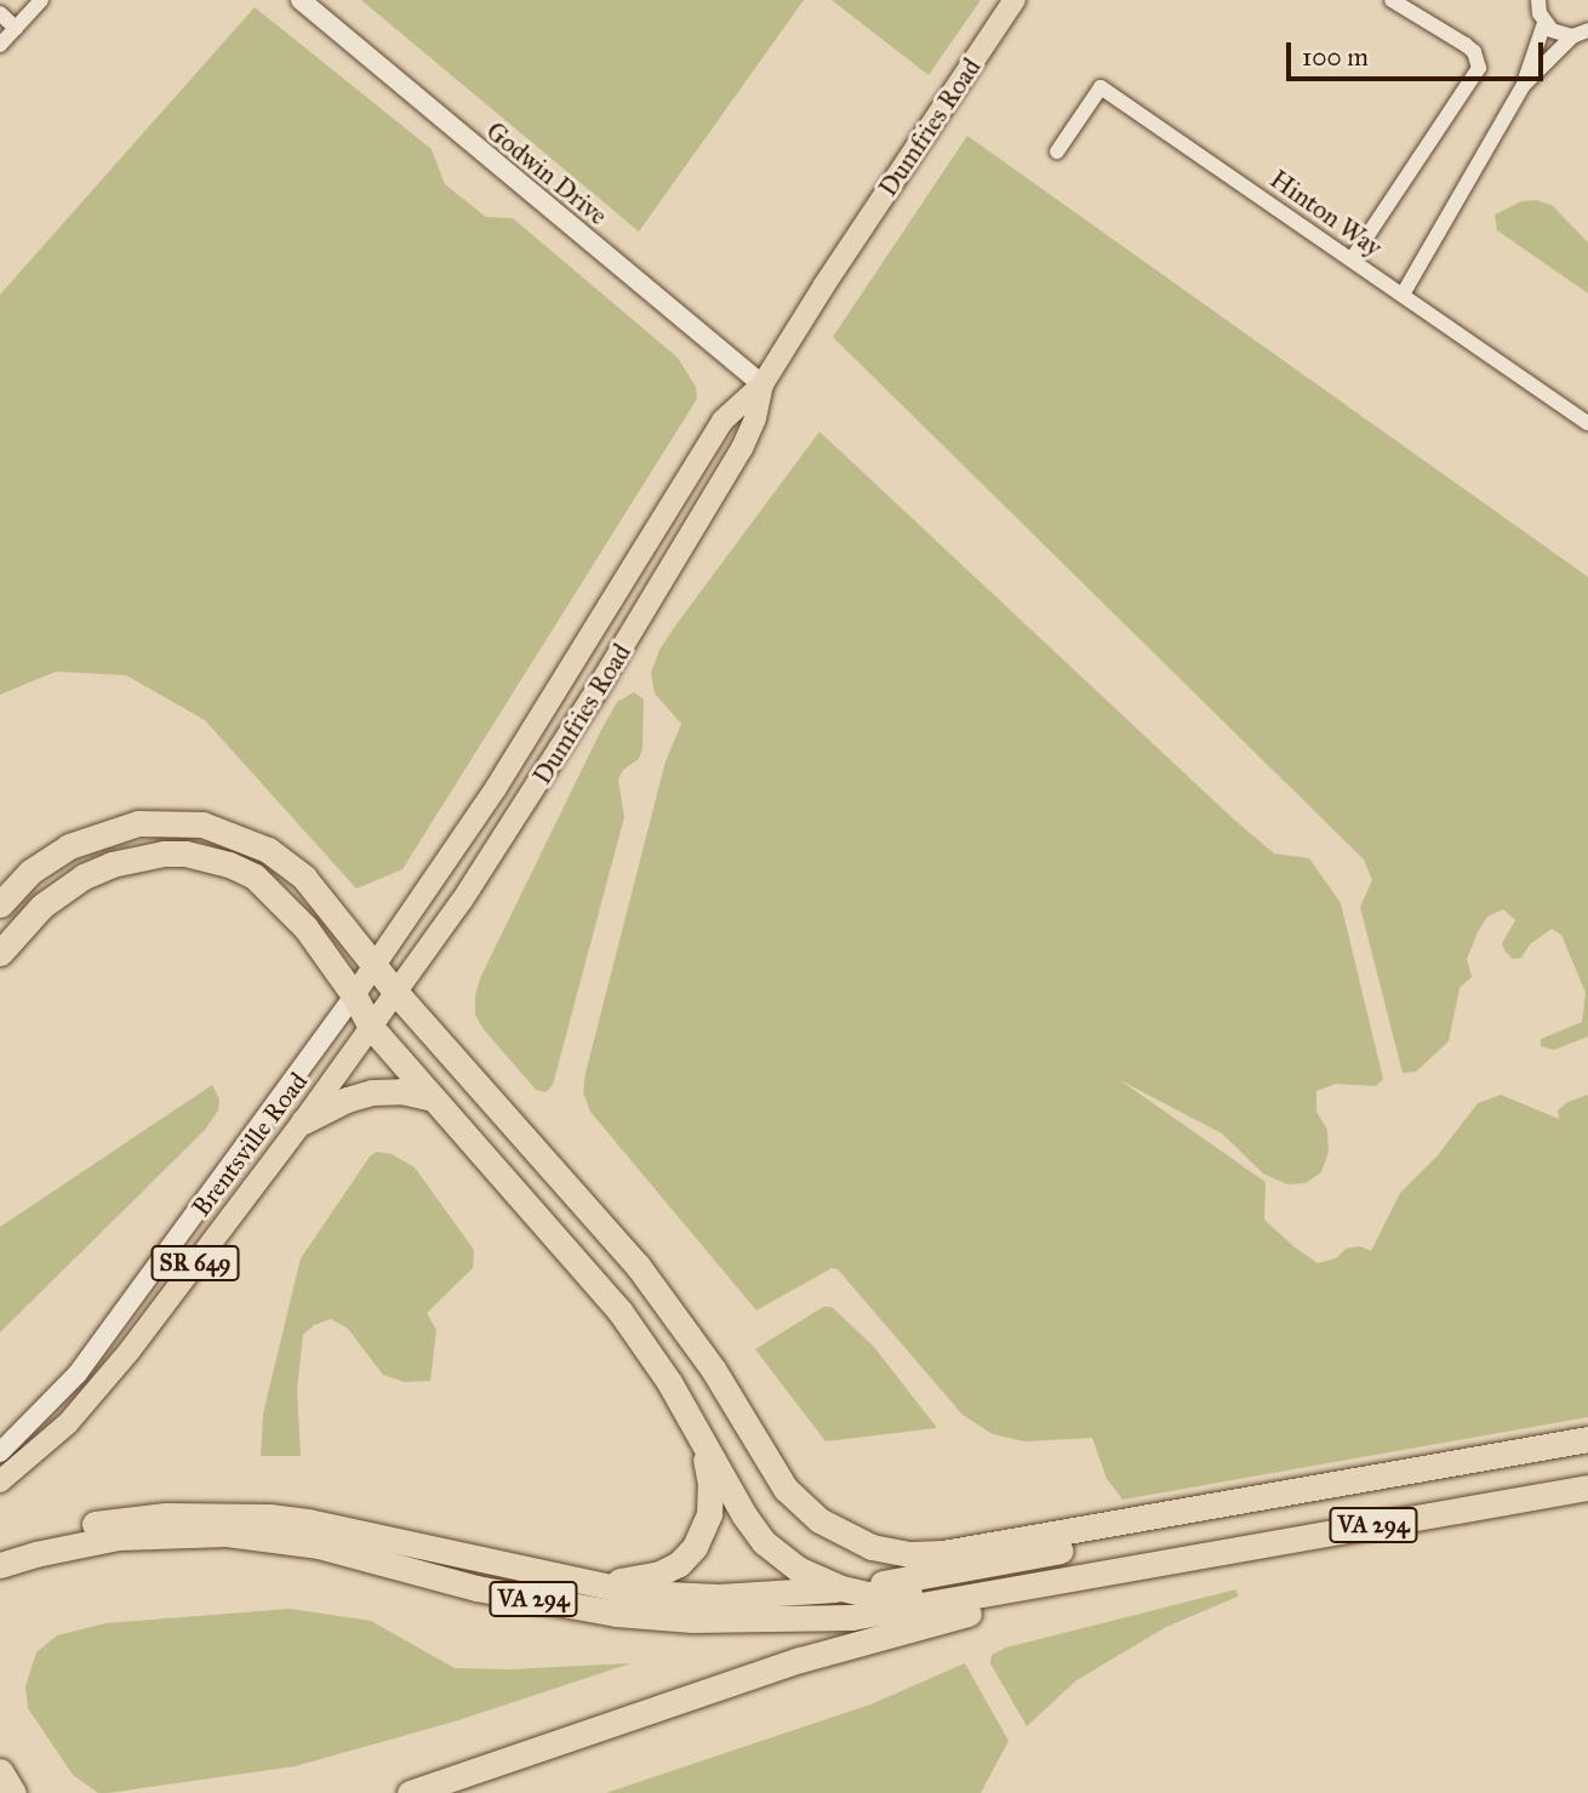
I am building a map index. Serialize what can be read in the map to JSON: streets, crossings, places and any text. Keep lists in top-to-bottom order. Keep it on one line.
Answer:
{"streets":{"highway":["VA 294"],"main road":["Dumfries Road","Brentsville Road","SR 649"],"street":["Godwin Drive","Hinton Way"]},"crossings":[["Dumfries Road","Godwin Drive"],["Dumfries Road","Brentsville Road"],["Dumfries Road","VA 294"],["Brentsville Road","VA 294"]],"scale_bar":"100 m"}
